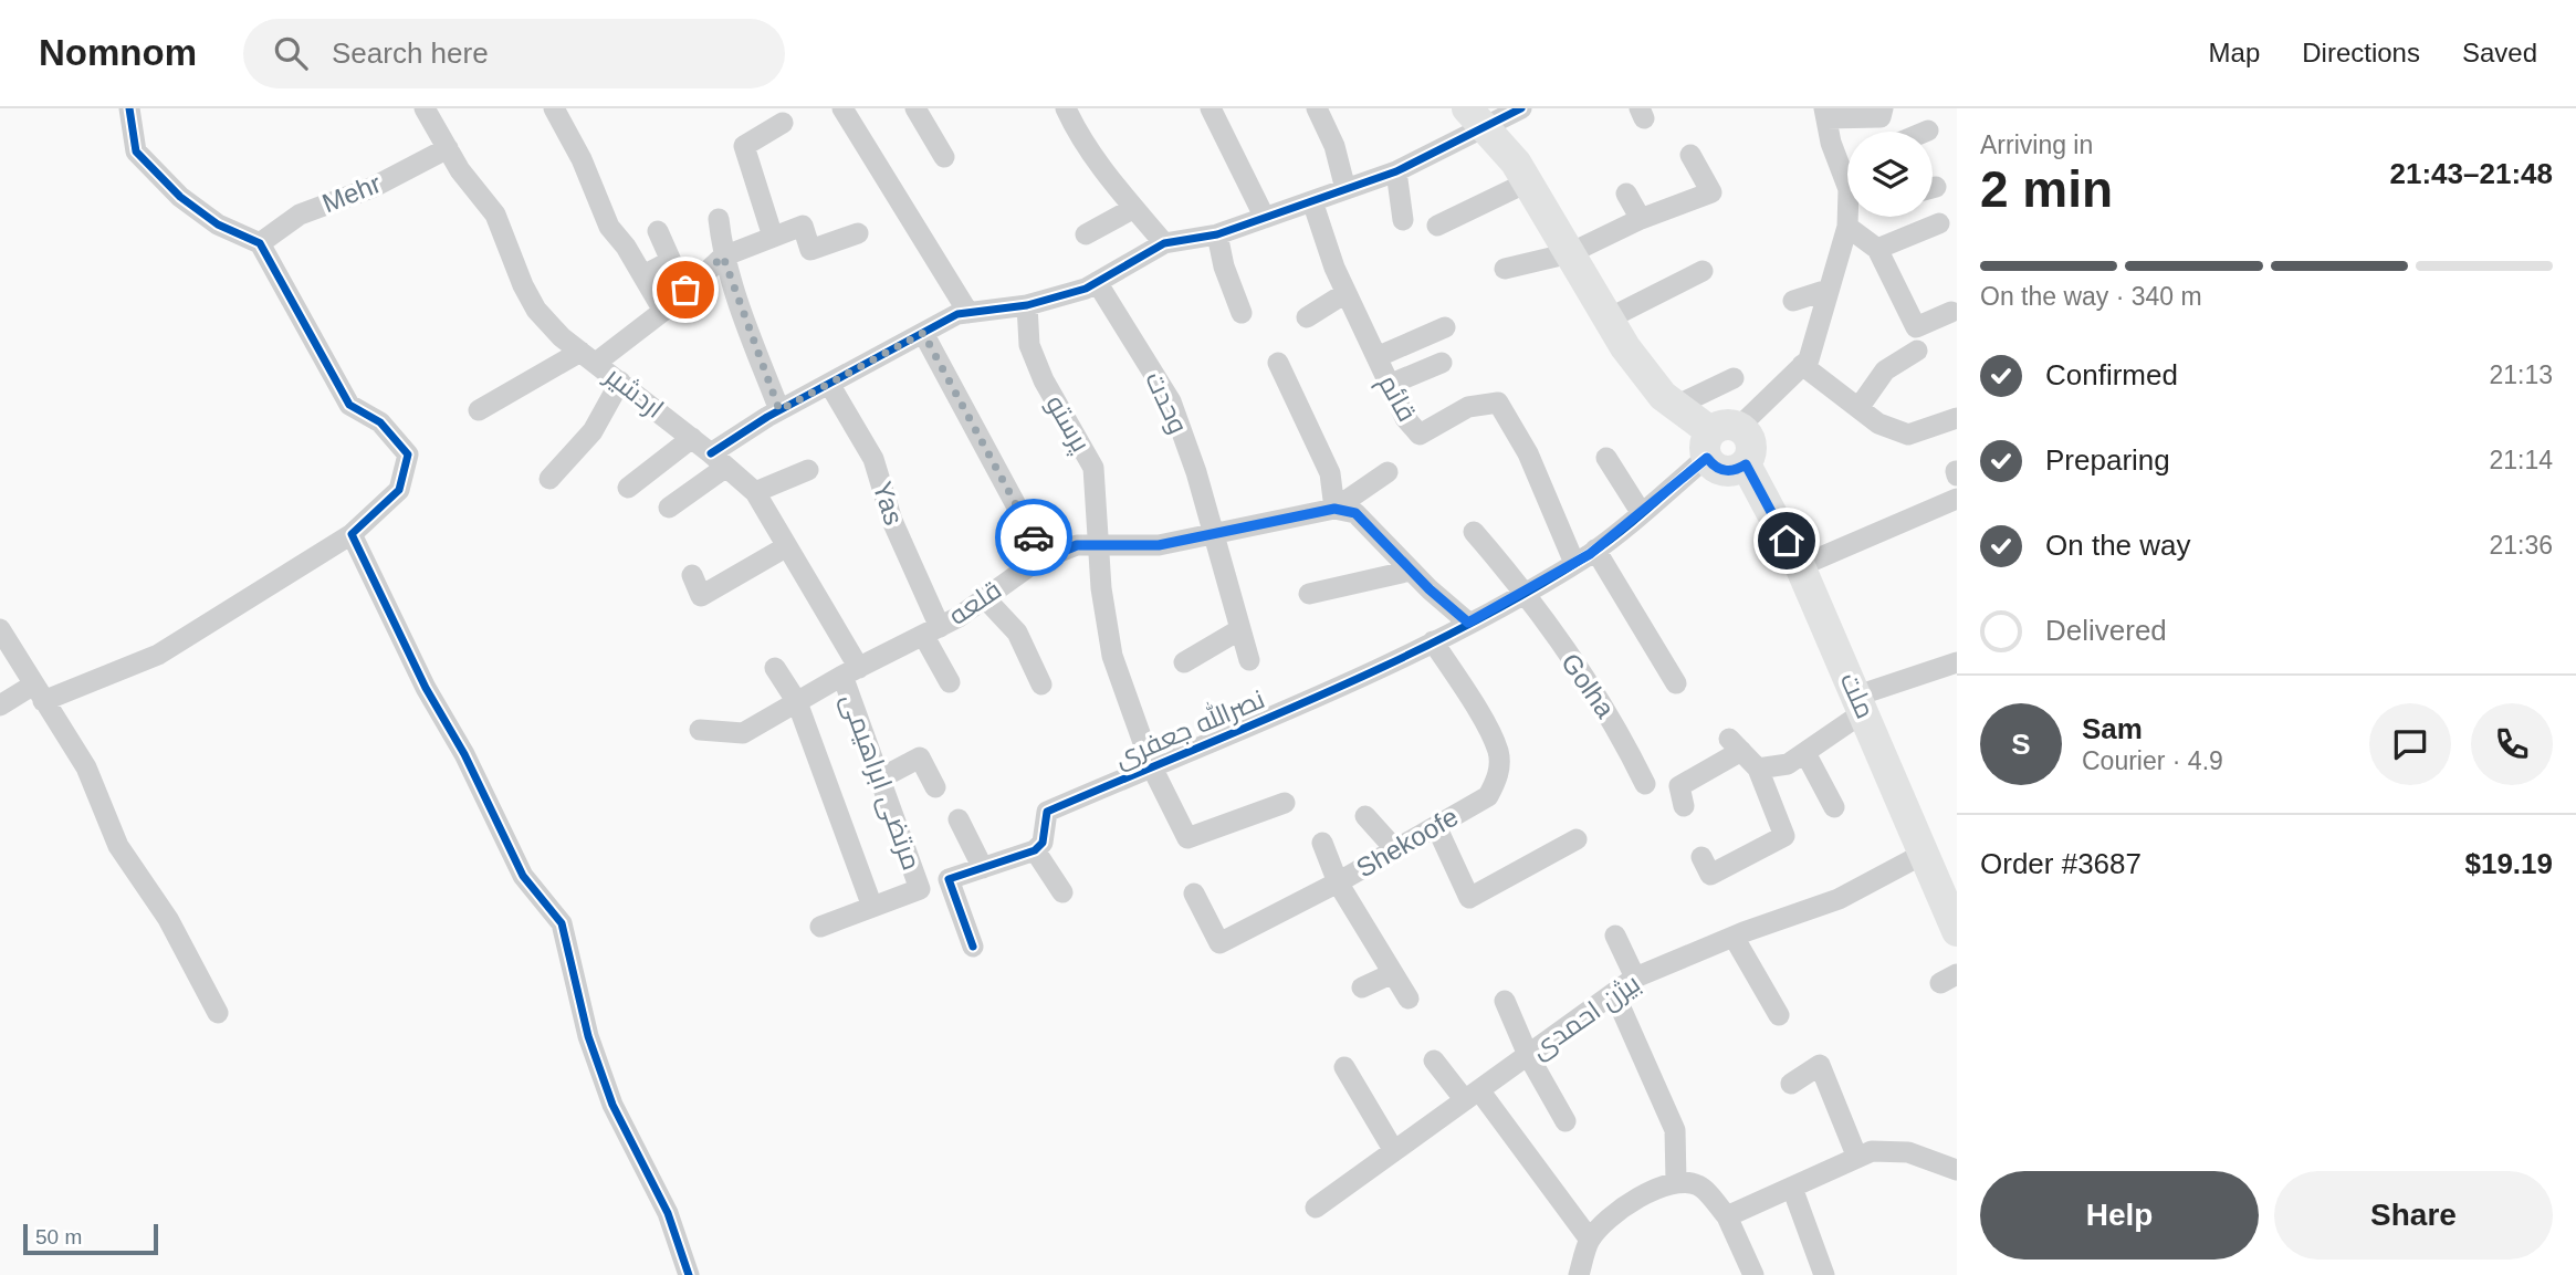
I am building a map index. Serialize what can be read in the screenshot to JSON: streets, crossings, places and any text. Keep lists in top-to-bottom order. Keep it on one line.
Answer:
{"streets":{"street":["Mehr","اردشیر","قائم","وحدت","پرستو","Yas","قلعه","Golha","ملت","نصرالله جعفری","مرتضی ابراهیمی","Shekoofe","بیژن احمدی"]},"crossings":[["Mehr","اردشیر"],["اردشیر","قلعه"],["اردشیر","مرتضی ابراهیمی"],["وحدت","قلعه"],["پرستو","قلعه"],["پرستو","نصرالله جعفری"],["Yas","قلعه"],["قلعه","مرتضی ابراهیمی"],["ملت","بیژن احمدی"],["نصرالله جعفری","Shekoofe"]],"scale_bar":"50 m","page":{"header":"Nomnom","search":"Search here","nav":["Map","Directions","Saved"],"heading":["2 min","Arriving in","21:43–21:48"],"panel":["Sam","Courier · 4.9","Order #3687","$19.19"],"bar":"On the way · 340 m","list":[["Confirmed","21:13"],["Preparing","21:14"],["On the way","21:36"],"Delivered"],"round":"S","buttons":["Help","Share"],"scale":"50 m"}}
